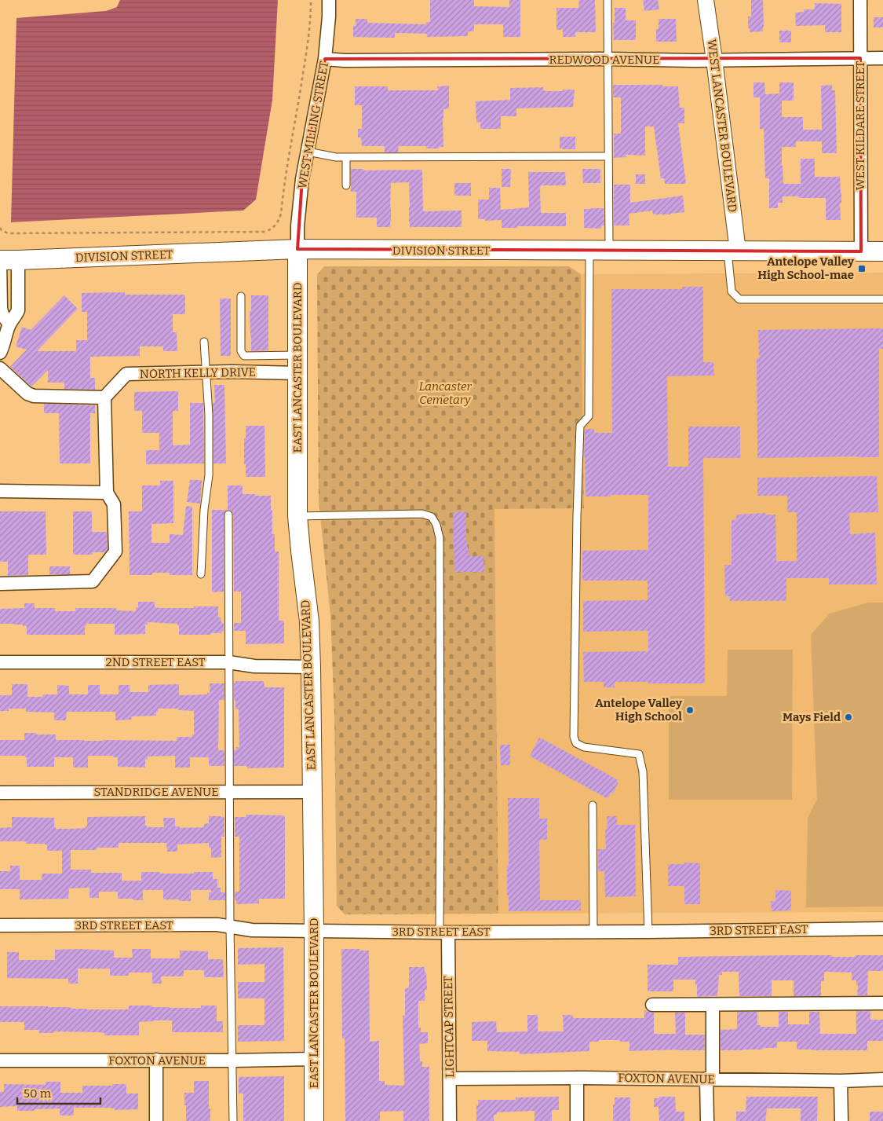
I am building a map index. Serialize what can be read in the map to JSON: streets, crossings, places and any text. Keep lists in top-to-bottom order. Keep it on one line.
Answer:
{"streets":{"main road":["DIVISION STREET","EAST LANCASTER BOULEVARD"],"street":["REDWOOD AVENUE","WEST MILLING STREET","WEST LANCASTER BOULEVARD","WEST KILDARE STREET","NORTH KELLY DRIVE","2ND STREET EAST","STANDRIDGE AVENUE","3RD STREET EAST","LIGHTCAP STREET","FOXTON AVENUE"]},"crossings":[["REDWOOD AVENUE","WEST MILLING STREET"],["REDWOOD AVENUE","WEST LANCASTER BOULEVARD"],["REDWOOD AVENUE","WEST KILDARE STREET"],["WEST MILLING STREET","DIVISION STREET"],["WEST MILLING STREET","EAST LANCASTER BOULEVARD"],["WEST LANCASTER BOULEVARD","DIVISION STREET"],["WEST KILDARE STREET","DIVISION STREET"],["DIVISION STREET","EAST LANCASTER BOULEVARD"],["EAST LANCASTER BOULEVARD","NORTH KELLY DRIVE"],["EAST LANCASTER BOULEVARD","2ND STREET EAST"],["EAST LANCASTER BOULEVARD","STANDRIDGE AVENUE"],["EAST LANCASTER BOULEVARD","3RD STREET EAST"],["EAST LANCASTER BOULEVARD","FOXTON AVENUE"],["3RD STREET EAST","LIGHTCAP STREET"],["LIGHTCAP STREET","FOXTON AVENUE"]],"parks":["Lancaster Cemetary"],"places":{"transit":["Antelope Valley High School-mae"],"other":["Antelope Valley High School","Mays Field"]},"scale_bar":"50 m"}
